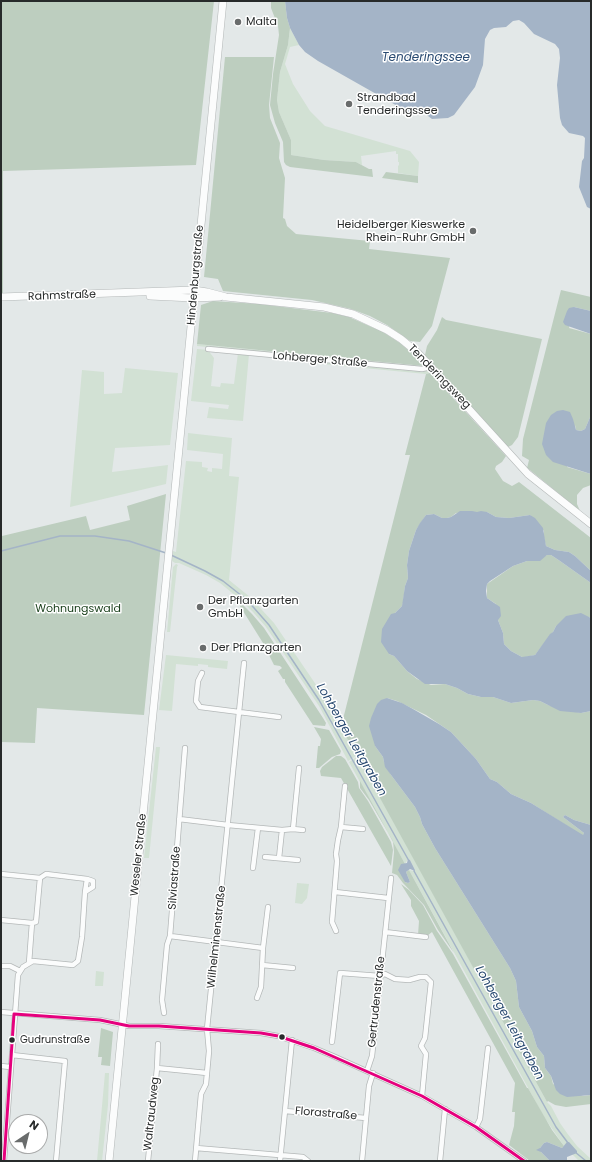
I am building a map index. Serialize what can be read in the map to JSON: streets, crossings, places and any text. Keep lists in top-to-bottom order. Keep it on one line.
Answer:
{"streets":{"main road":["Hindenburgstraße","Rahmstraße","Tenderingsweg","Weseler Straße"],"street":["Lohberger Straße","Silviastraße","Wilhelminenstraße","Gertrudenstraße","Waltraudweg","Florastraße"]},"crossings":[["Hindenburgstraße","Rahmstraße"],["Hindenburgstraße","Tenderingsweg"],["Hindenburgstraße","Weseler Straße"],["Rahmstraße","Tenderingsweg"],["Lohberger Straße","Tenderingsweg"],["Wilhelminenstraße","Waltraudweg"]],"water":["Tenderingssee","Lohberger Leitgraben"],"parks":["Wohnungswald"],"places":["Malta","Strandbad Tenderingssee","Heidelberger Kieswerke Rhein-Ruhr GmbH","Der Pflanzgarten GmbH","Der Pflanzgarten","Gudrunstraße"],"north":"top right"}
